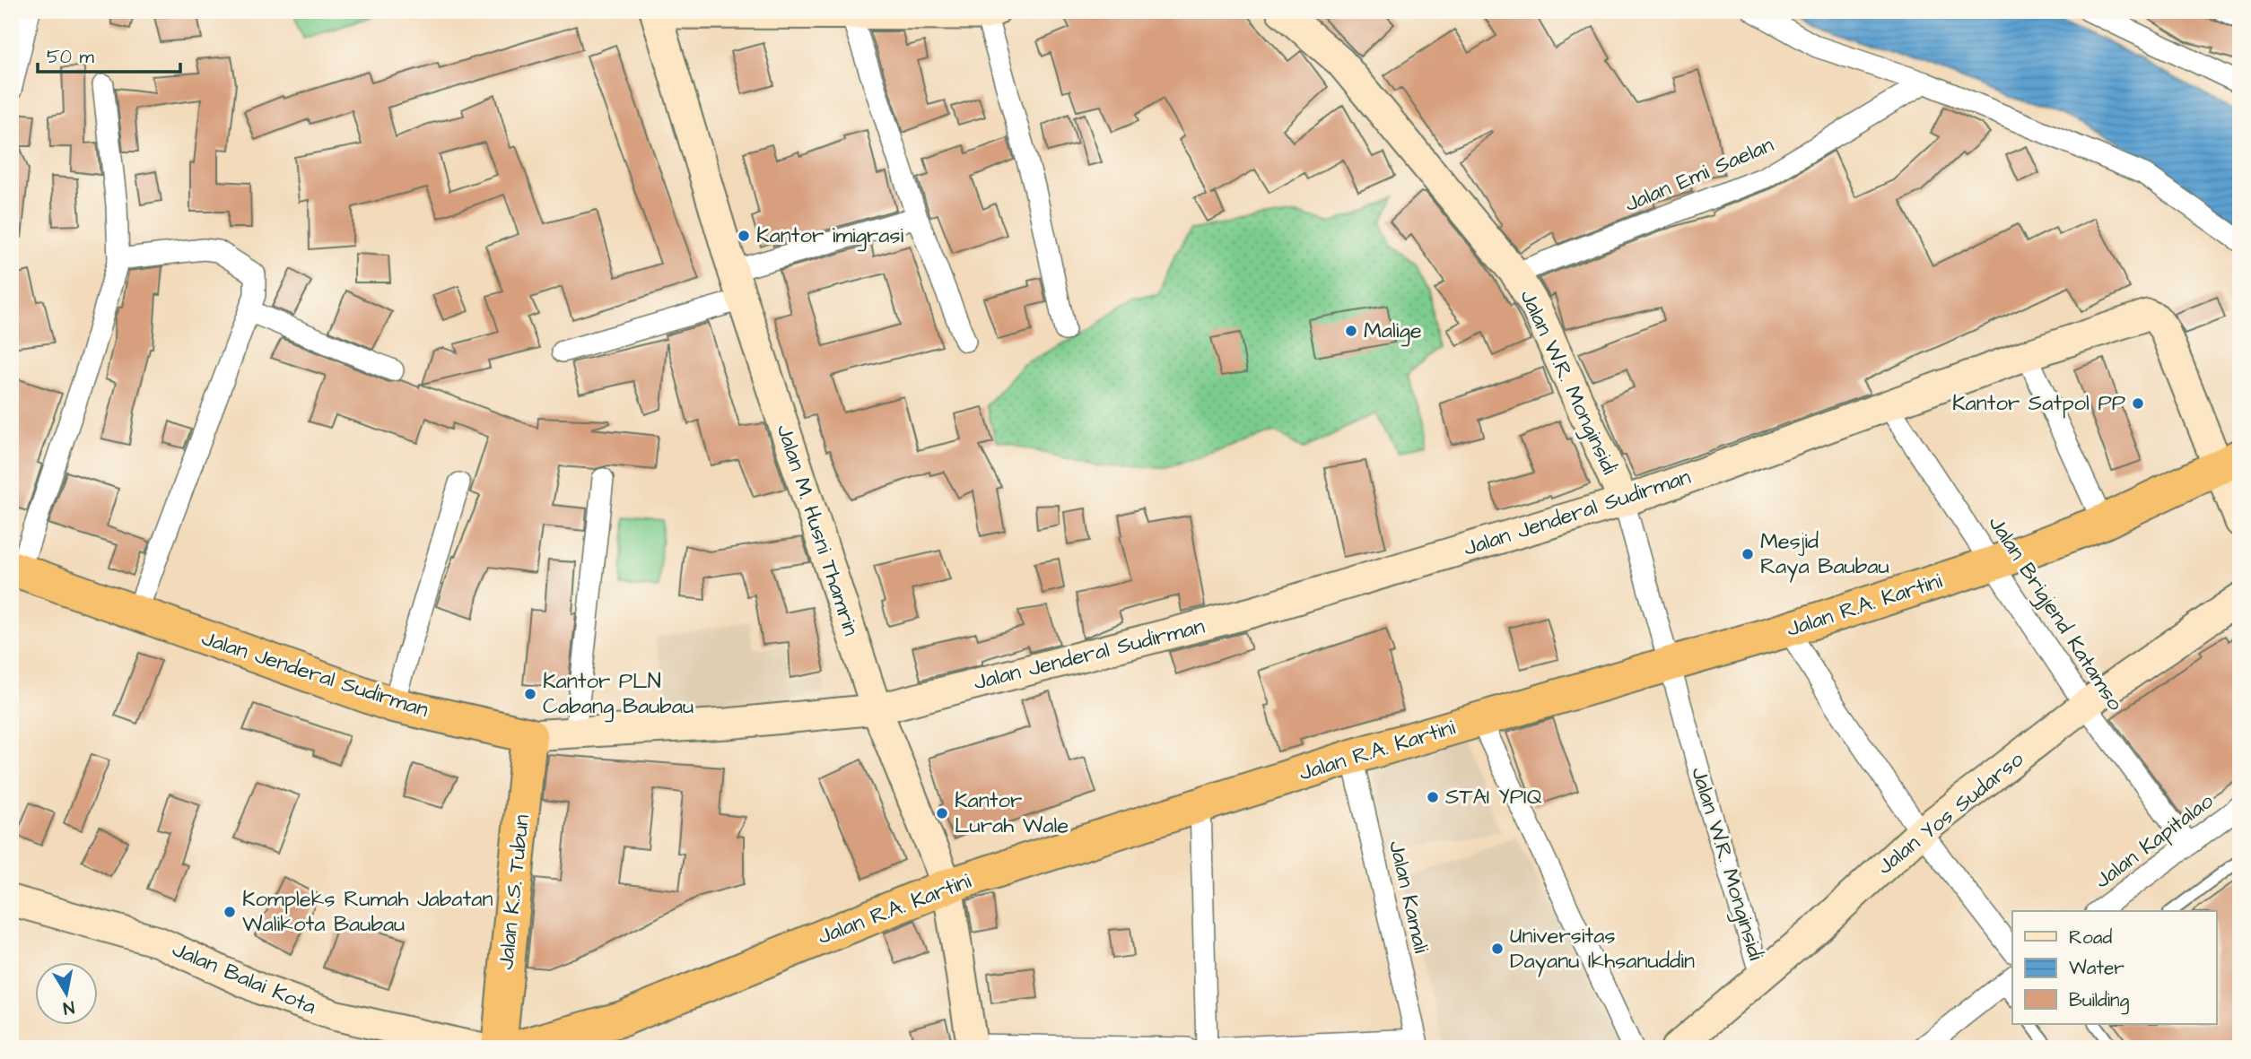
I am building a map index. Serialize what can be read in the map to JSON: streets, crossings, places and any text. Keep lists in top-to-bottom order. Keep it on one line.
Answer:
{"streets":{"highway":["Jalan Jenderal Sudirman","Jalan R.A. Kartini","Jalan K.S. Tubun"],"main road":["Jalan W.R. Monginsidi","Jalan M. Husni Thamrin","Jalan Yos Sudarso","Jalan Balai Kota"],"street":["Jalan Emi Saelan","Jalan Brigjend Katamso","Jalan Kapitalao","Jalan Kamali"]},"crossings":[["Jalan Emi Saelan","Jalan W.R. Monginsidi"],["Jalan W.R. Monginsidi","Jalan Jenderal Sudirman"],["Jalan W.R. Monginsidi","Jalan R.A. Kartini"],["Jalan W.R. Monginsidi","Jalan Yos Sudarso"],["Jalan Jenderal Sudirman","Jalan M. Husni Thamrin"],["Jalan Jenderal Sudirman","Jalan R.A. Kartini"],["Jalan Jenderal Sudirman","Jalan Brigjend Katamso"],["Jalan Jenderal Sudirman","Jalan K.S. Tubun"],["Jalan M. Husni Thamrin","Jalan R.A. Kartini"],["Jalan R.A. Kartini","Jalan Brigjend Katamso"],["Jalan R.A. Kartini","Jalan Kamali"],["Jalan Brigjend Katamso","Jalan Yos Sudarso"],["Jalan Brigjend Katamso","Jalan Kapitalao"]],"places":["Kantor imigrasi","Malige","Kantor Satpol PP","Mesjid Raya Baubau","Kantor PLN Cabang Baubau","STAI YPIQ","Kantor Lurah Wale","Kompleks Rumah Jabatan Walikota Baubau","Universitas Dayanu Ikhsanuddin"],"legend":["Road","Water","Building"],"scale_bar":"50 m","north":"bottom"}
